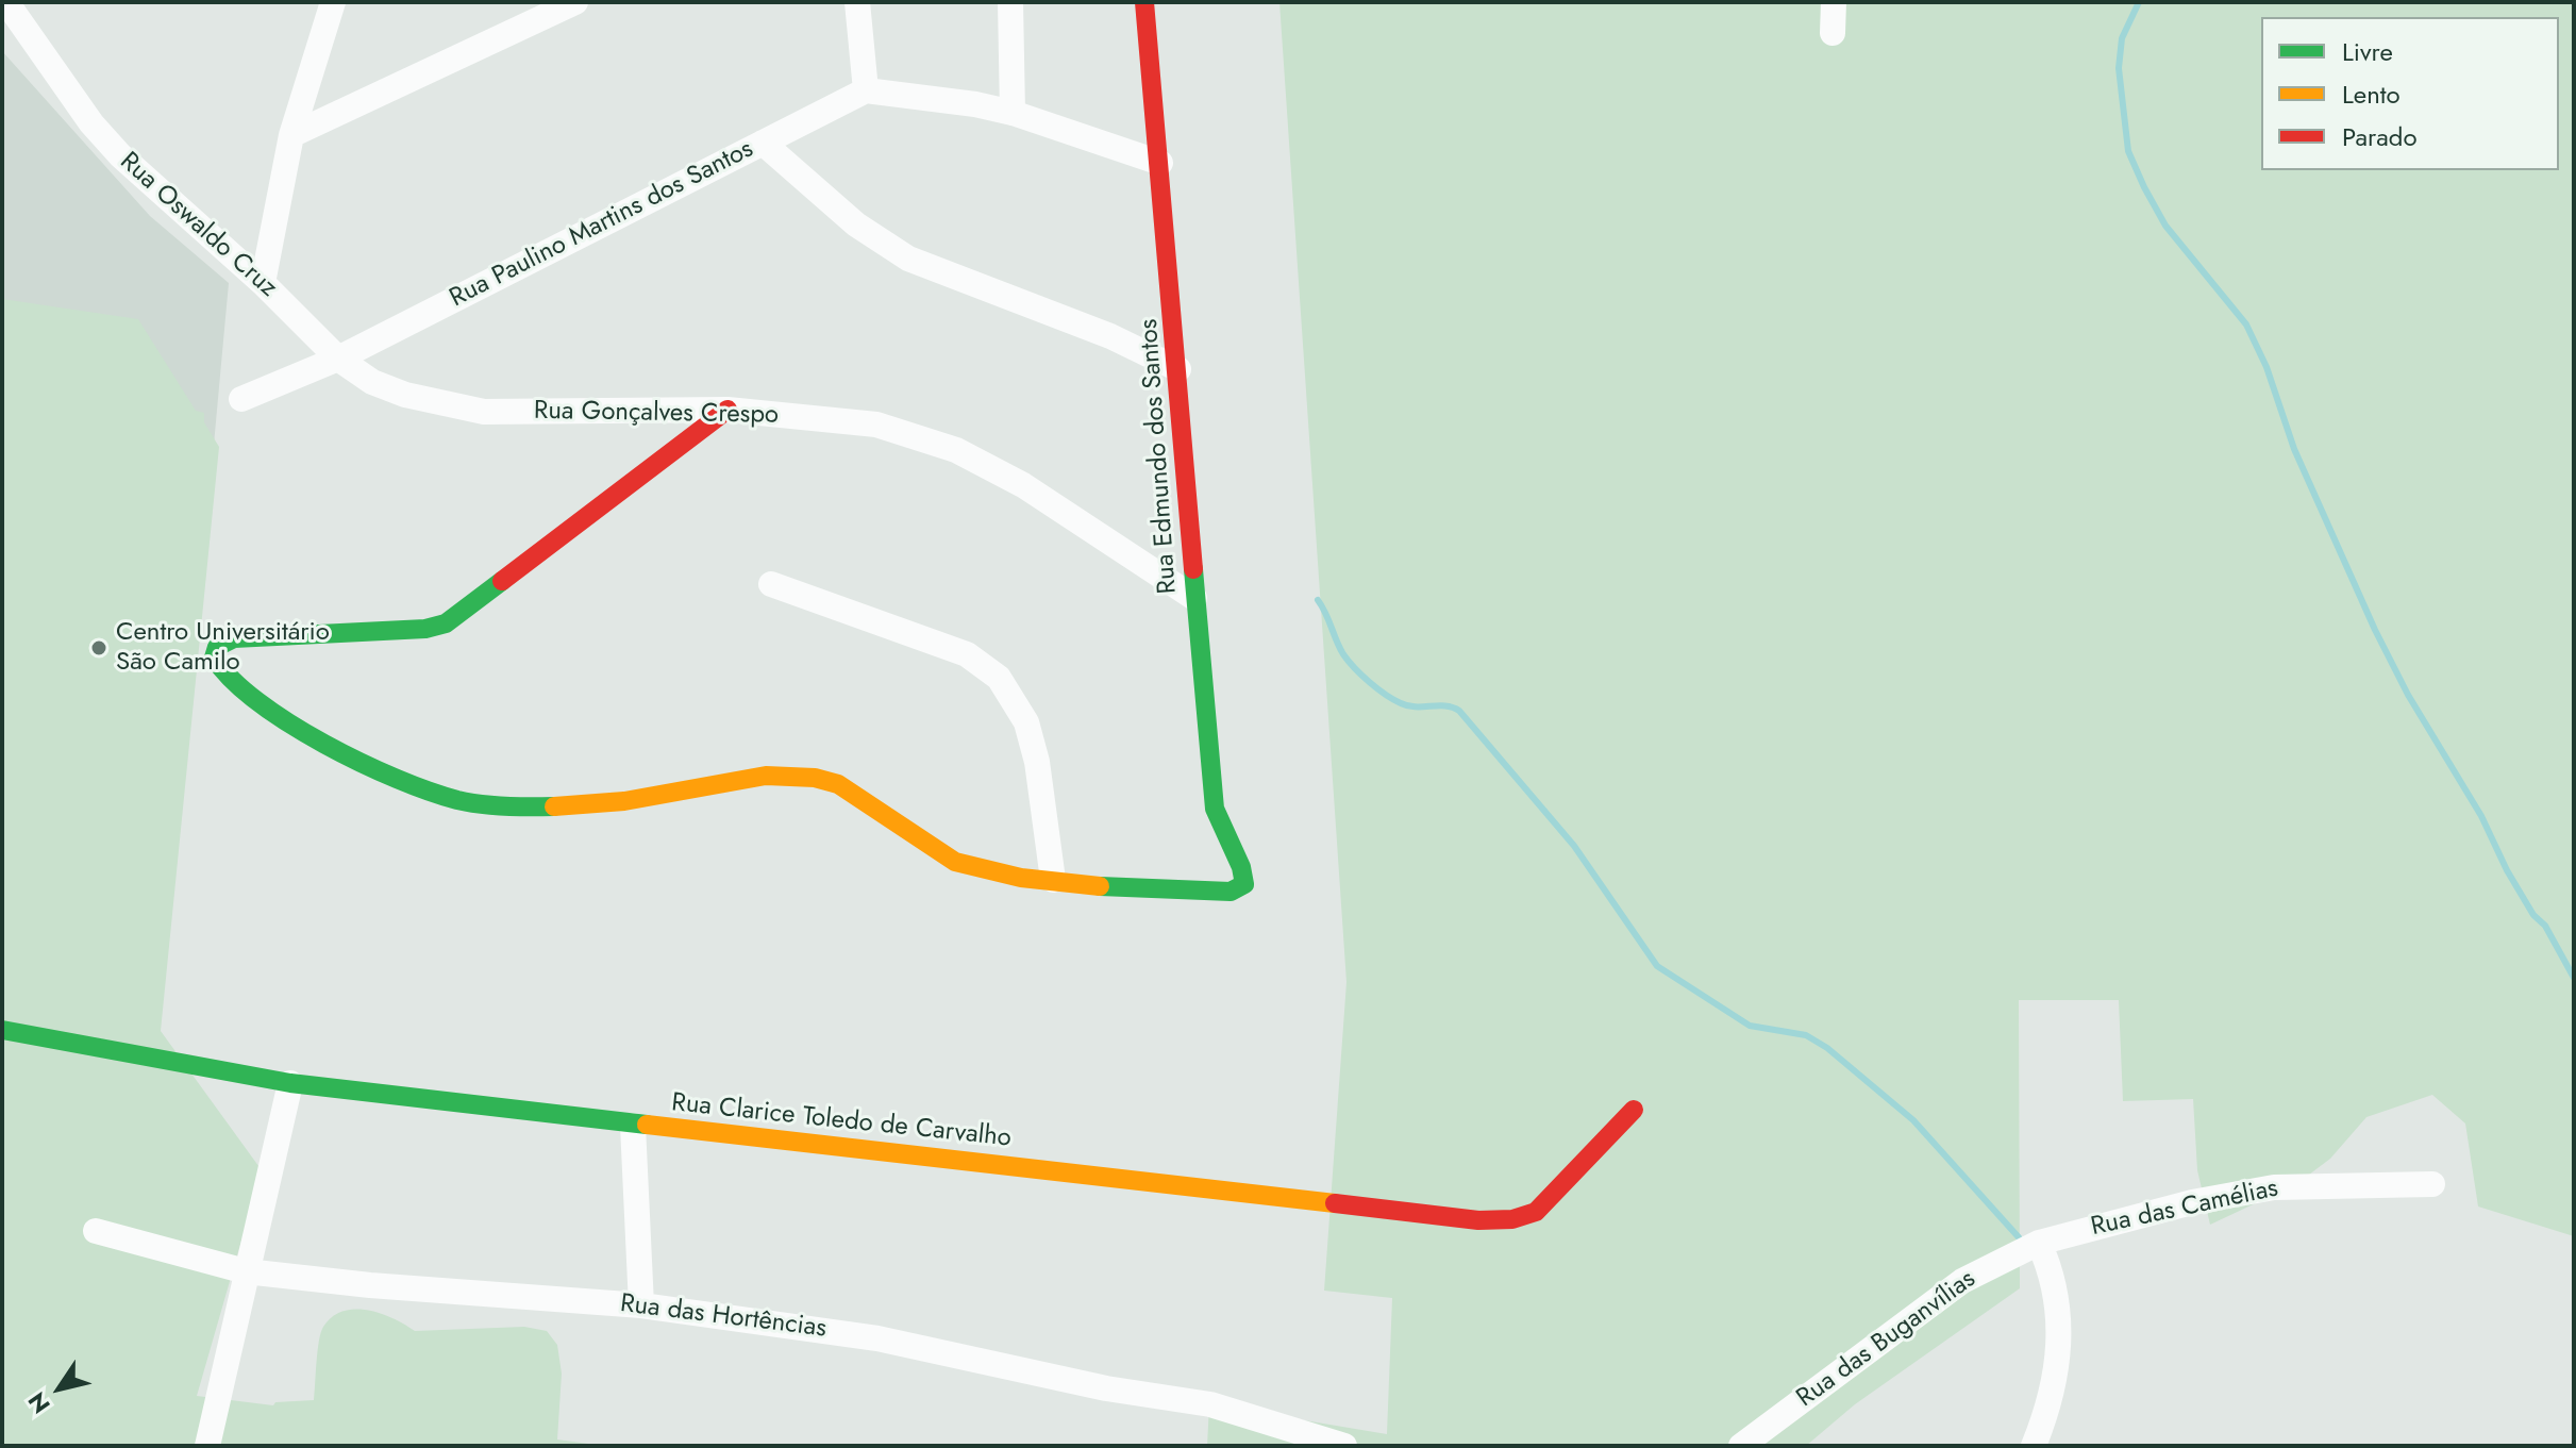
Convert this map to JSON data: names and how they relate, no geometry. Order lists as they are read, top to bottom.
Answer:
{
  "streets": {
    "street": [
      "Rua Paulino Martins dos Santos",
      "Rua Oswaldo Cruz",
      "Rua Gonçalves Crespo",
      "Rua Edmundo dos Santos",
      "Rua Clarice Toledo de Carvalho",
      "Rua das Camélias",
      "Rua das Hortências",
      "Rua das Buganvílias"
    ]
  },
  "crossings": [
    ["Rua Paulino Martins dos Santos", "Rua Oswaldo Cruz"],
    ["Rua Paulino Martins dos Santos", "Rua Gonçalves Crespo"],
    ["Rua Oswaldo Cruz", "Rua Gonçalves Crespo"],
    ["Rua Gonçalves Crespo", "Rua Edmundo dos Santos"],
    ["Rua das Camélias", "Rua das Buganvílias"]
  ],
  "places": ["Centro Universitário São Camilo"],
  "legend": ["Livre", "Lento", "Parado"],
  "north": "bottom left"
}
